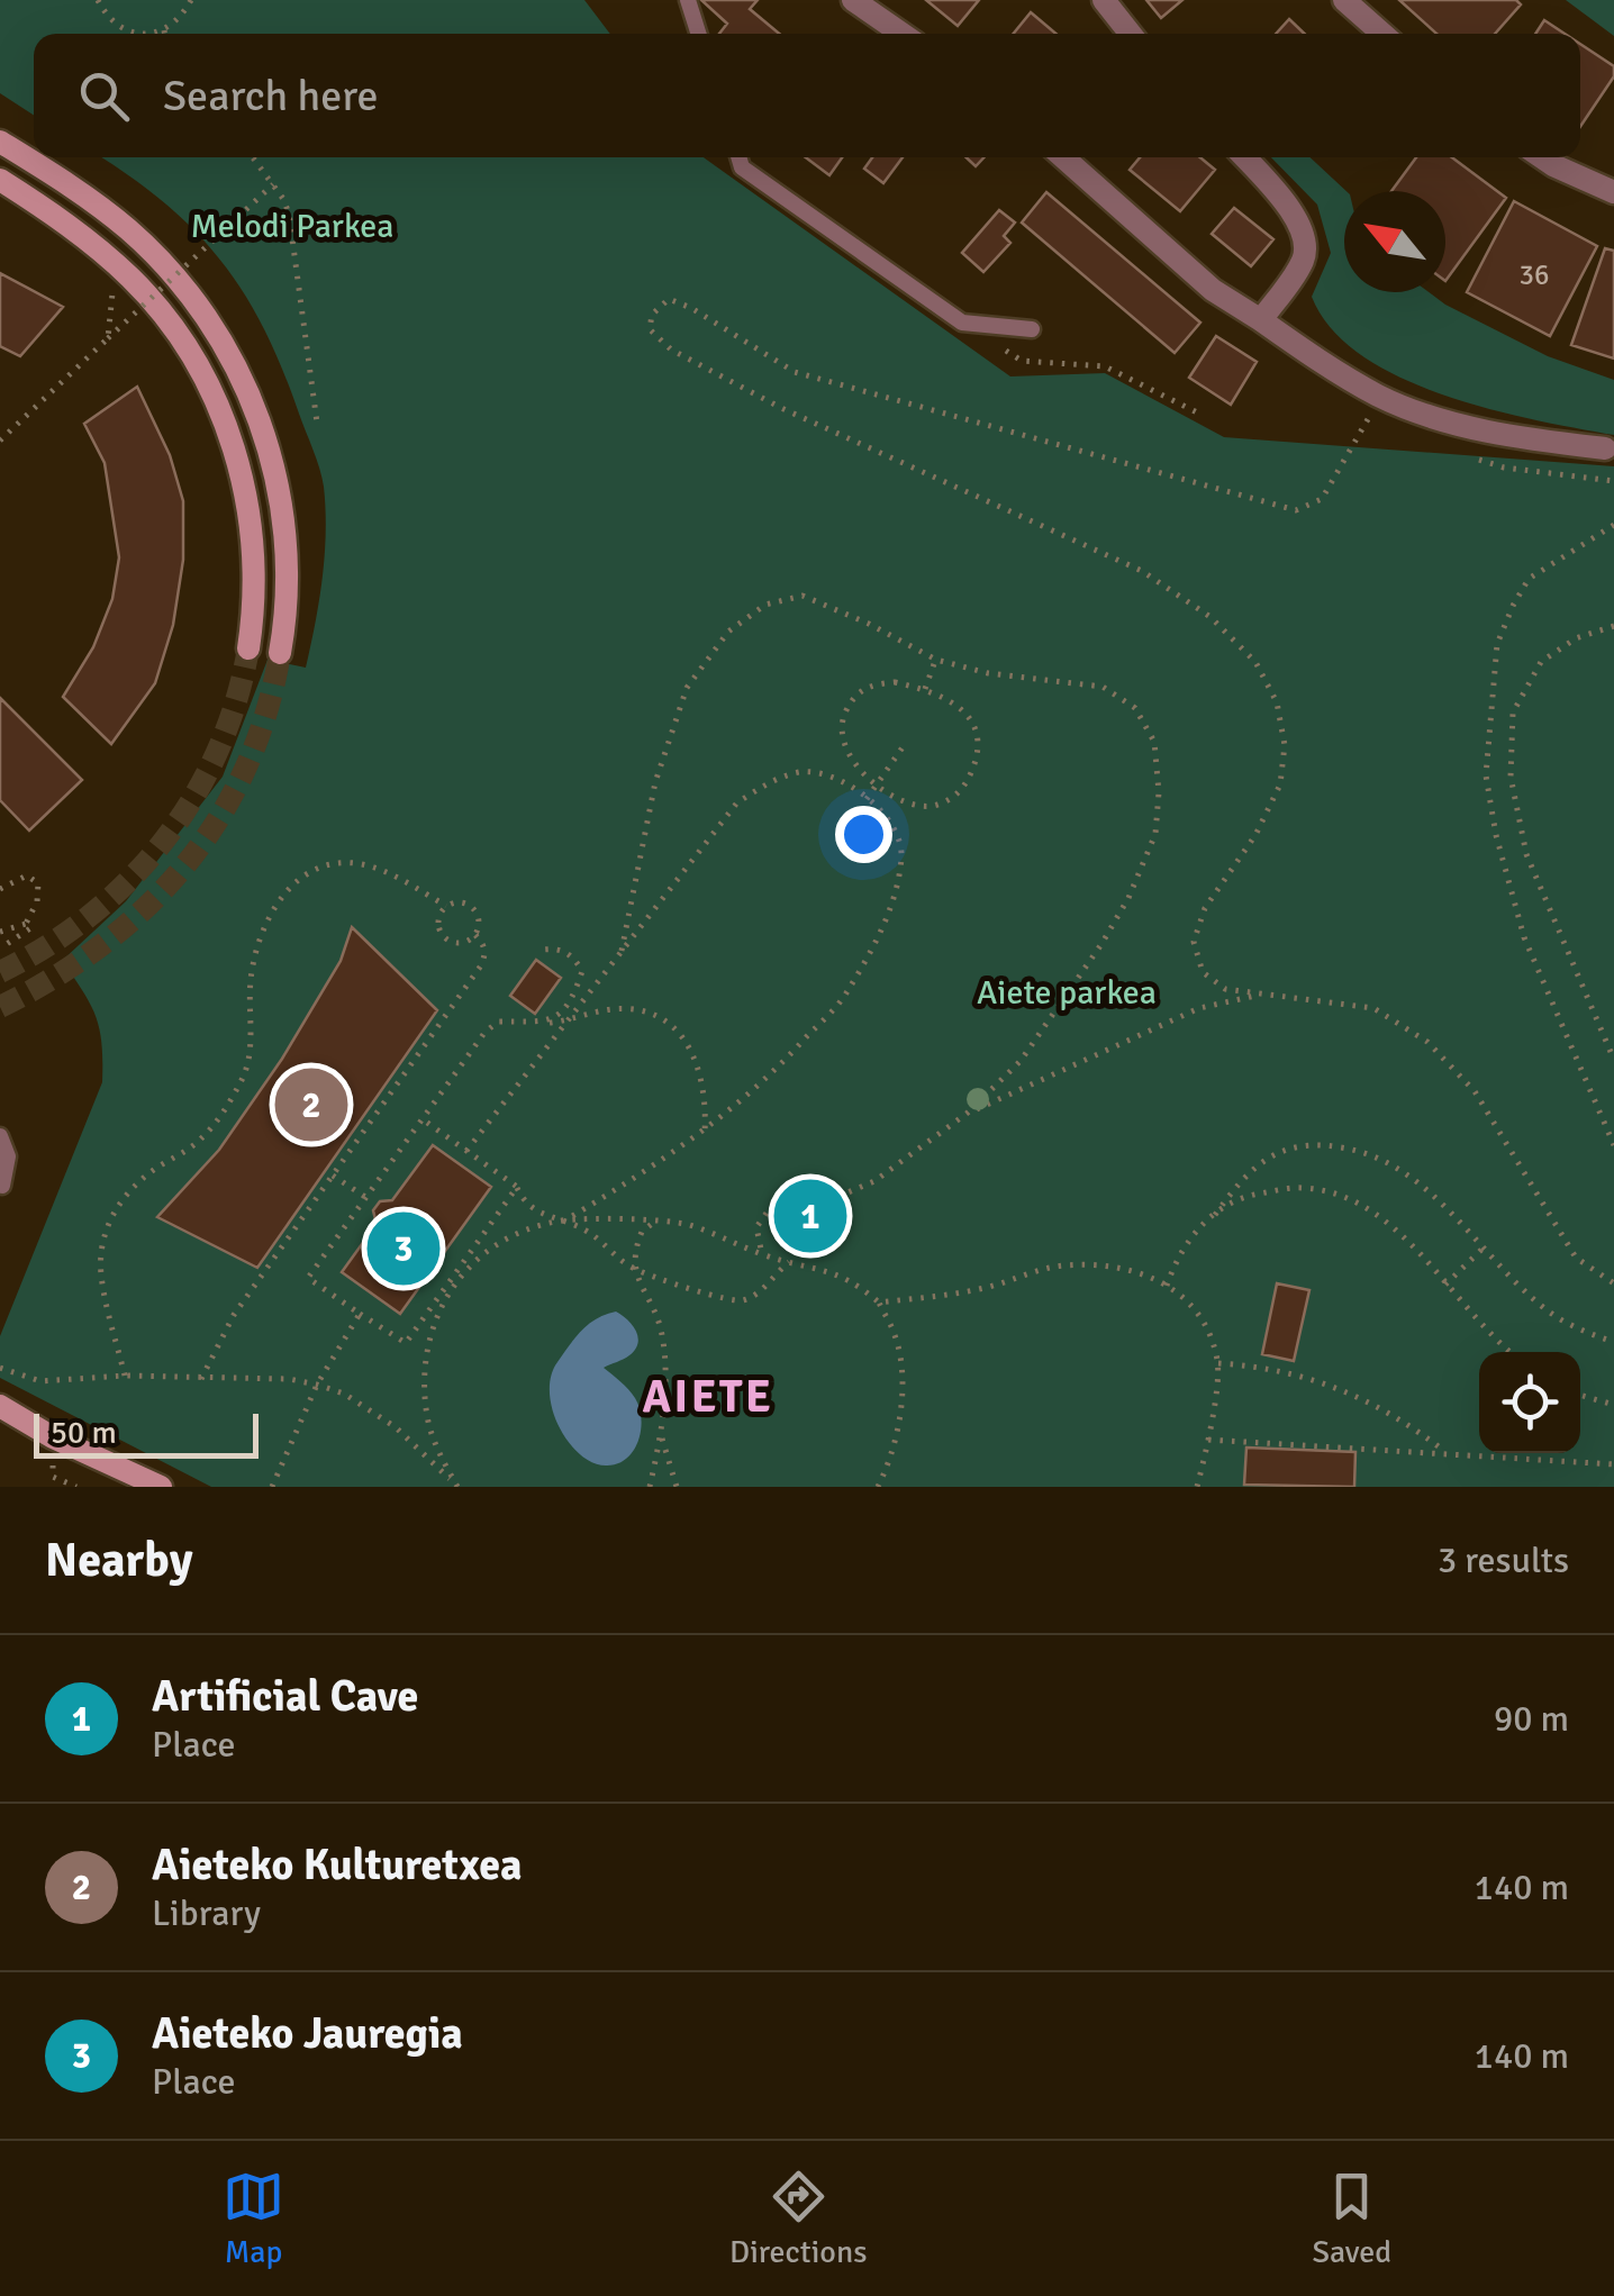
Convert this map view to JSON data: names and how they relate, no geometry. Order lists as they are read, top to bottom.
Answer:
{
  "districts": ["AIETE"],
  "parks": ["Melodi Parkea", "Aiete parkea"],
  "house_numbers": ["36"],
  "scale_bar": "50 m",
  "north": "top left",
  "page": {
    "search": "Search here",
    "pins": ["2", "1", "3"],
    "scale": "50 m",
    "heading": ["Nearby", "3 results"],
    "list": [
      {
        "mark": "1",
        "name": "Artificial Cave",
        "note": "Place",
        "value": "90 m"
      },
      {
        "mark": "2",
        "name": "Aieteko Kulturetxea",
        "note": "Library",
        "value": "140 m"
      },
      {
        "mark": "3",
        "name": "Aieteko Jauregia",
        "note": "Place",
        "value": "140 m"
      }
    ],
    "nav": ["Map", "Directions", "Saved"]
  }
}
